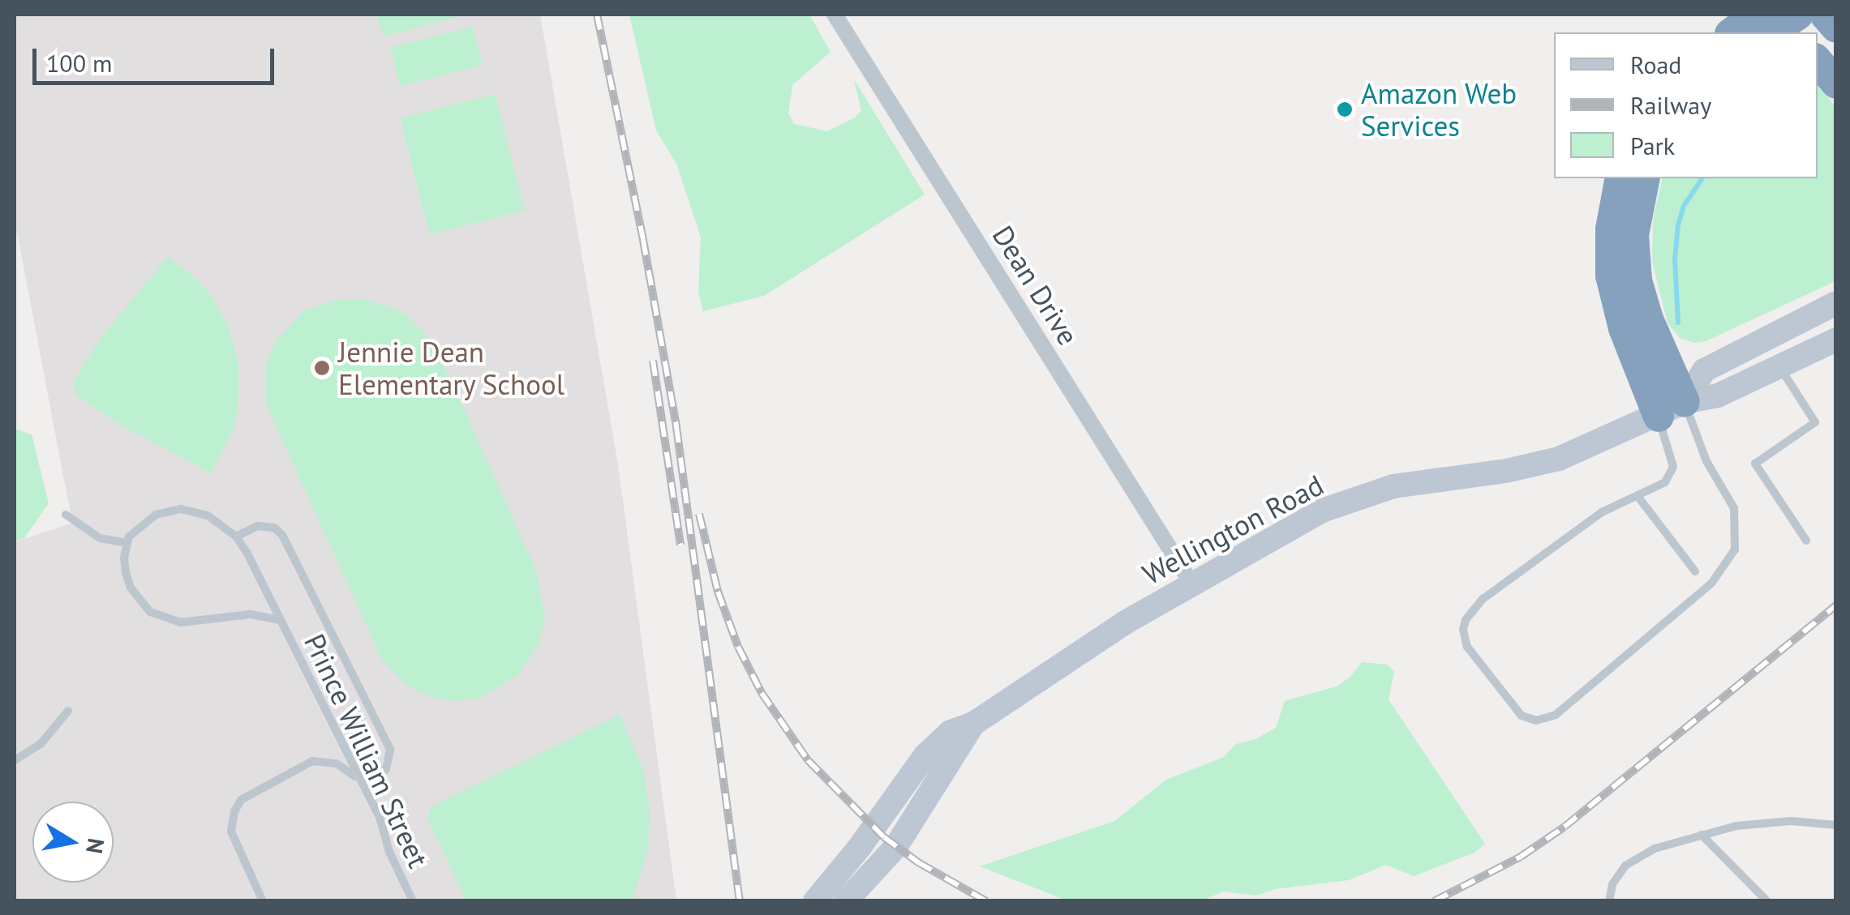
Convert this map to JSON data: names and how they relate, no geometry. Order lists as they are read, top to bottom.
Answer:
{
  "streets": {
    "main road": ["Wellington Road"],
    "street": ["Dean Drive"],
    "lane": ["Prince William Street"]
  },
  "crossings": [
    ["Dean Drive", "Wellington Road"]
  ],
  "places": ["Amazon Web Services", "Jennie Dean Elementary School"],
  "legend": ["Road", "Railway", "Park"],
  "scale_bar": "100 m",
  "north": "right"
}
